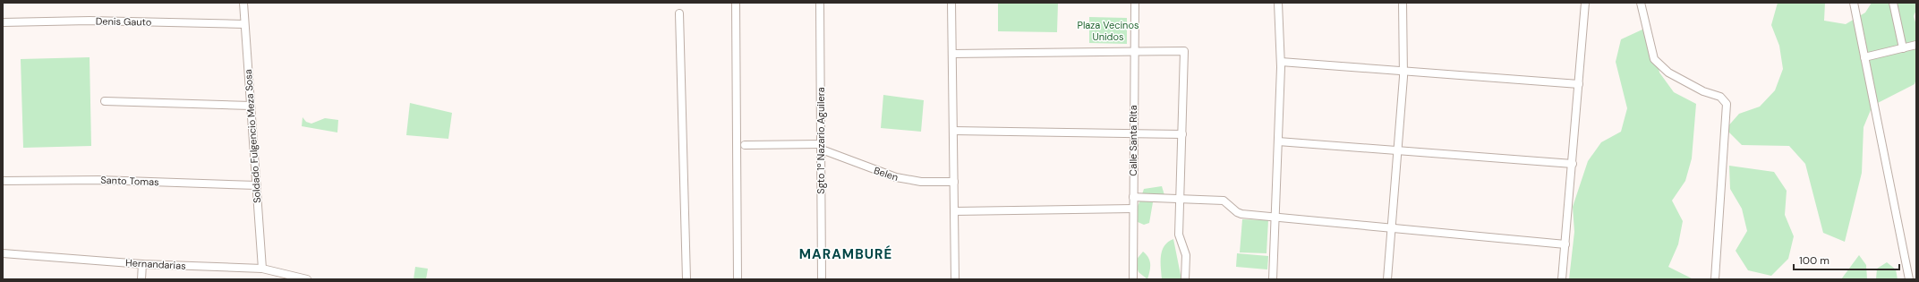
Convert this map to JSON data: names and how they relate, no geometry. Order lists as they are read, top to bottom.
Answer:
{
  "streets": {
    "street": [
      "Denis Gauto",
      "Soldado Fulgencio Meza Sosa",
      "Sgto 1º Nazario Aguilera",
      "Calle Santa Rita",
      "Belen",
      "Santo Tomas",
      "Hernandarias"
    ]
  },
  "crossings": [
    ["Denis Gauto", "Soldado Fulgencio Meza Sosa"],
    ["Soldado Fulgencio Meza Sosa", "Santo Tomas"],
    ["Soldado Fulgencio Meza Sosa", "Hernandarias"],
    ["Sgto 1º Nazario Aguilera", "Belen"]
  ],
  "districts": ["MARAMBURÉ"],
  "parks": ["Plaza Vecinos Unidos"],
  "scale_bar": "100 m"
}
